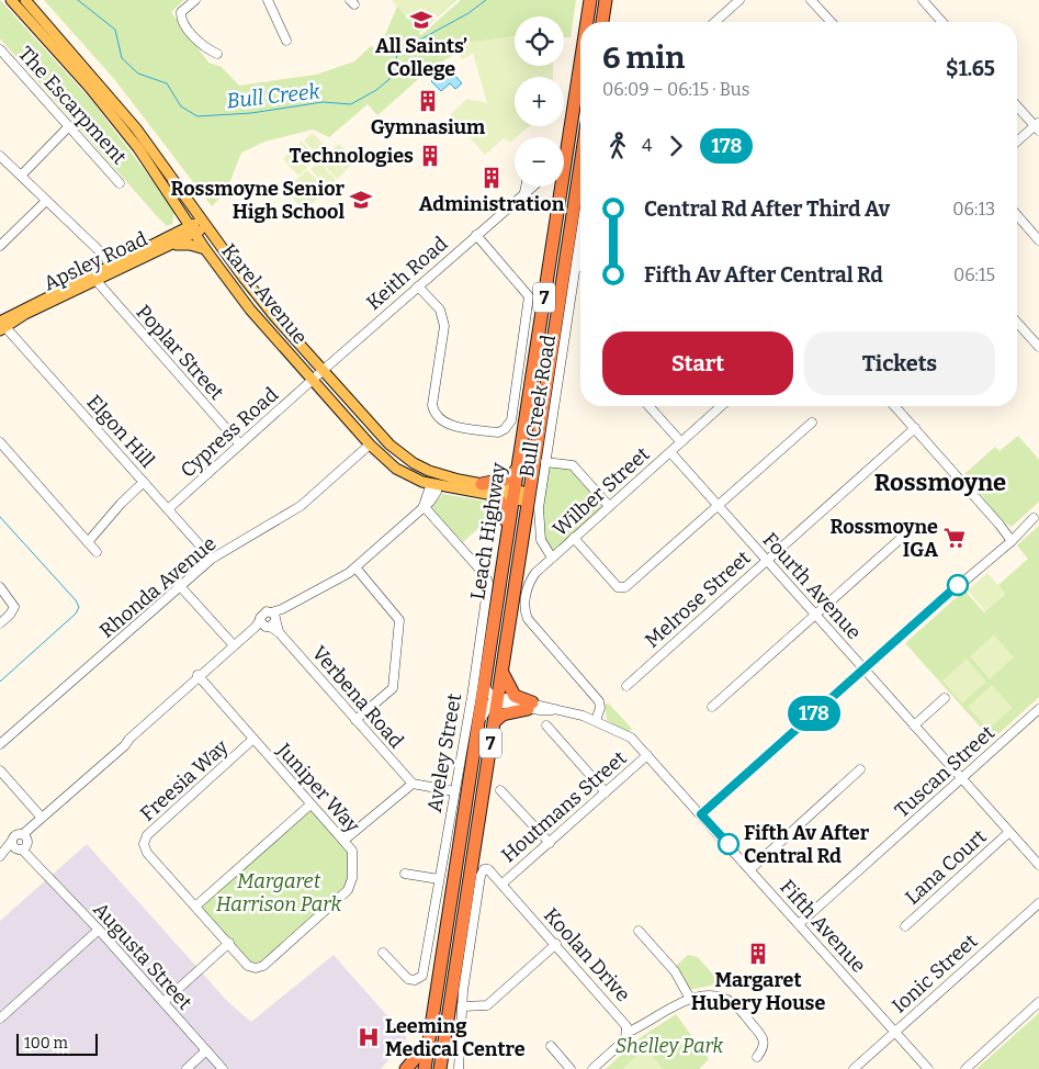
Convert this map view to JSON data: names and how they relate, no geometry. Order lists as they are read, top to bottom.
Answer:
{
  "streets": {
    "highway": ["7", "Leach Highway"],
    "main road": ["Apsley Road", "Karel Avenue"],
    "street": [
      "The Escarpment",
      "Keith Road",
      "Poplar Street",
      "Bull Creek Road",
      "Elgon Hill",
      "Cypress Road",
      "Wilber Street",
      "Fourth Avenue",
      "Rhonda Avenue",
      "Melrose Street",
      "Verbena Road",
      "Aveley Street",
      "Tuscan Street",
      "Freesia Way",
      "Juniper Way",
      "Houtmans Street",
      "Lana Court",
      "Fifth Avenue",
      "Koolan Drive",
      "Augusta Street",
      "Ionic Street"
    ]
  },
  "crossings": [
    ["Apsley Road", "Karel Avenue"],
    ["Apsley Road", "Poplar Street"],
    ["Apsley Road", "Elgon Hill"],
    ["Keith Road", "Karel Avenue"],
    ["Keith Road", "Cypress Road"],
    ["Karel Avenue", "Cypress Road"],
    ["Karel Avenue", "Leach Highway"],
    ["Karel Avenue", "Rhonda Avenue"],
    ["Poplar Street", "Cypress Road"],
    ["Bull Creek Road", "Wilber Street"],
    ["Elgon Hill", "Cypress Road"],
    ["Elgon Hill", "Rhonda Avenue"],
    ["Wilber Street", "Fourth Avenue"],
    ["Wilber Street", "Fifth Avenue"],
    ["Leach Highway", "Fifth Avenue"],
    ["Fourth Avenue", "Melrose Street"],
    ["Fourth Avenue", "Tuscan Street"],
    ["Fourth Avenue", "Lana Court"],
    ["Tuscan Street", "Fifth Avenue"],
    ["Freesia Way", "Juniper Way"],
    ["Houtmans Street", "Fifth Avenue"],
    ["Houtmans Street", "Koolan Drive"],
    ["Fifth Avenue", "Ionic Street"]
  ],
  "districts": ["Rossmoyne"],
  "water": ["Bull Creek"],
  "parks": ["Margaret Harrison Park", "Shelley Park"],
  "places": {
    "school or university": ["All Saints’ College", "Rossmoyne Senior High School"],
    "building": [
      "Gymnasium",
      "Technologies",
      "Administration",
      "Margaret Hubery House"
    ],
    "supermarket": ["Rossmoyne IGA"],
    "other": ["Fifth Av After Central Rd"],
    "hospital": ["Leeming Medical Centre"]
  },
  "lines": ["bus line 178"],
  "scale_bar": "100 m",
  "page": {
    "on_map": "178",
    "map_buttons": ["+", "−"],
    "heading": ["6 min", "06:09 – 06:15 · Bus", "$1.65"],
    "legs": ["4", "178"],
    "list": [
      {
        "name": "Central Rd After Third Av",
        "value": "06:13"
      },
      {
        "name": "Fifth Av After Central Rd",
        "value": "06:15"
      }
    ],
    "buttons": ["Start", "Tickets"],
    "scale": "100 m"
  }
}
